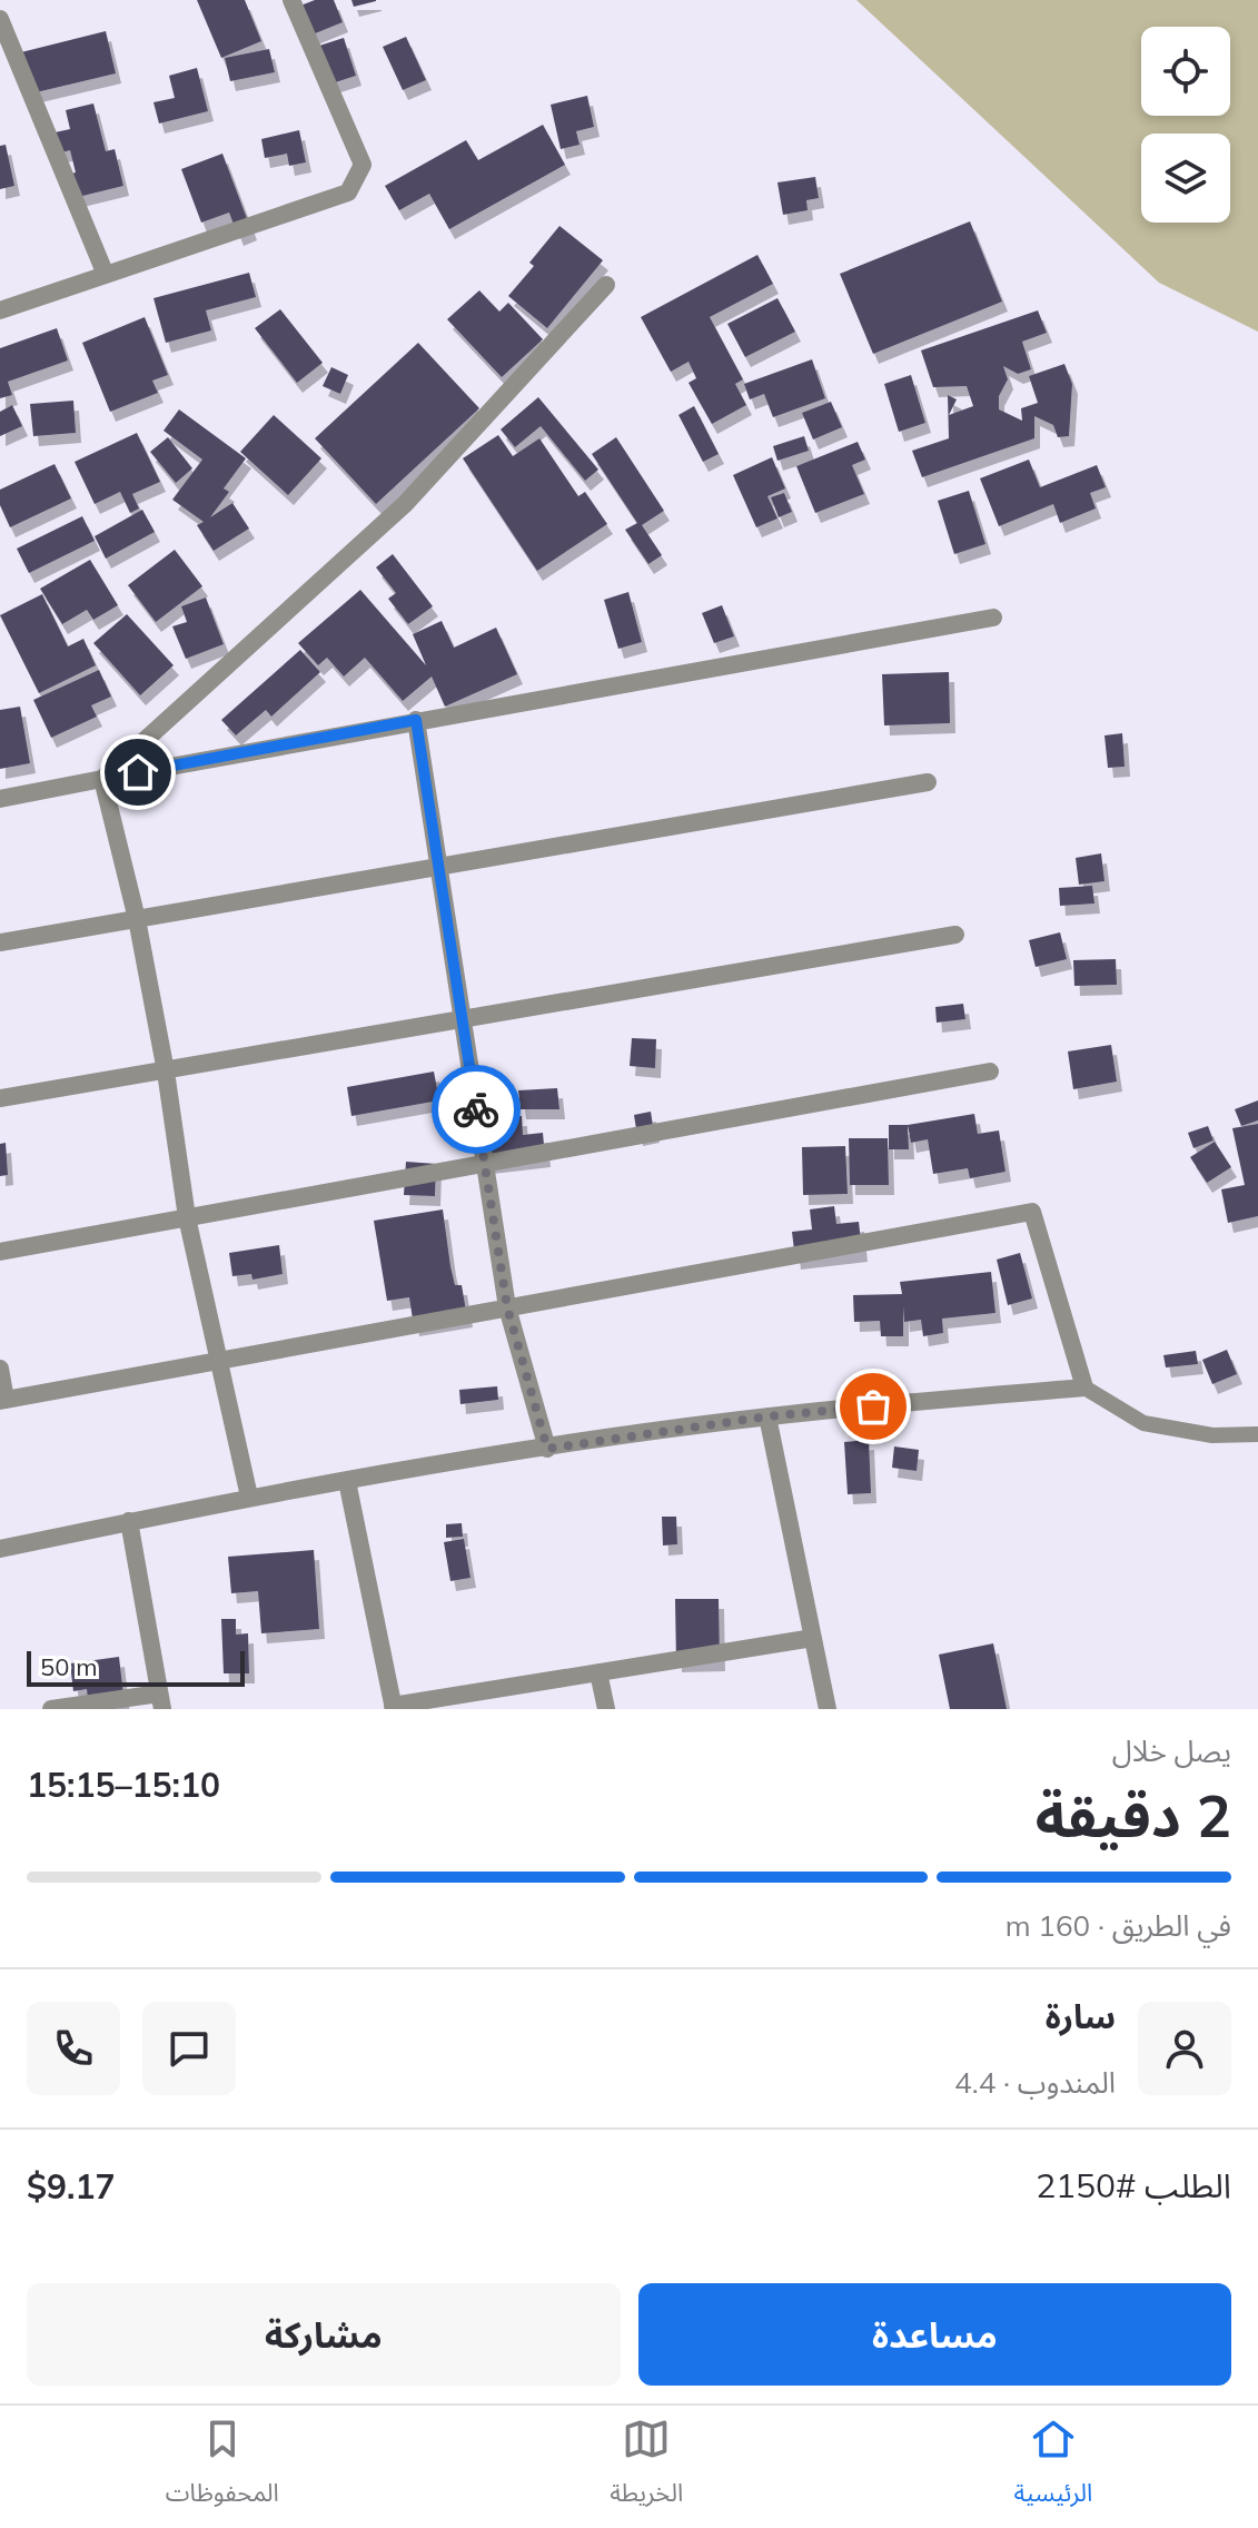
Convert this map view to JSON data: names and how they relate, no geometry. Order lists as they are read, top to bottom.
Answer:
{
  "scale_bar": "50 m",
  "page": {
    "scale": "50 m",
    "heading": ["2 دقيقة", "يصل خلال", "15:10–15:15"],
    "panel": [
      "سارة",
      "المندوب · 4.4",
      "الطلب #2150",
      "$9.17"
    ],
    "bar": "في الطريق · 160 m",
    "buttons": ["مساعدة", "مشاركة"],
    "tabs": ["الرئيسية", "الخريطة", "المحفوظات"]
  }
}
